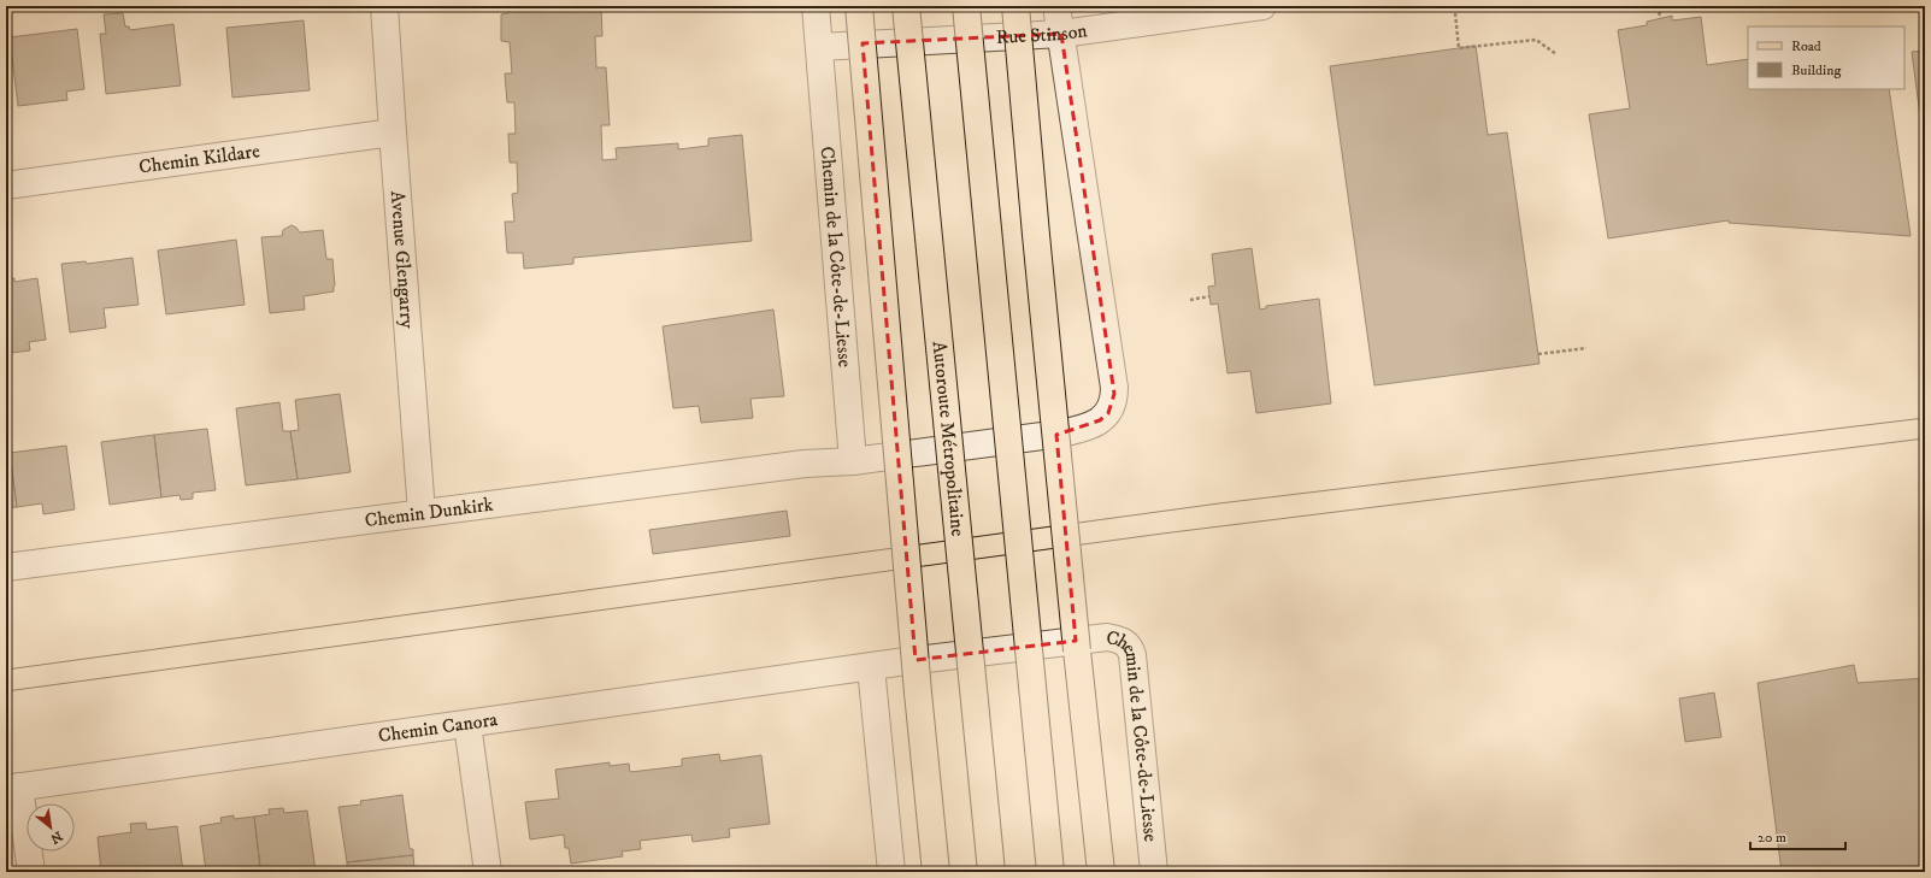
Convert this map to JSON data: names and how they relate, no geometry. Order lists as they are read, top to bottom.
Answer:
{
  "streets": {
    "main road": ["Chemin de la Côte-de-Liesse", "Autoroute Métropolitaine"],
    "street": [
      "Rue Stinson",
      "Chemin Kildare",
      "Avenue Glengarry",
      "Chemin Dunkirk",
      "Chemin Canora"
    ]
  },
  "crossings": [
    ["Rue Stinson", "Chemin de la Côte-de-Liesse"],
    ["Chemin Kildare", "Avenue Glengarry"],
    ["Chemin de la Côte-de-Liesse", "Chemin Dunkirk"],
    ["Chemin de la Côte-de-Liesse", "Chemin Canora"],
    ["Avenue Glengarry", "Chemin Dunkirk"]
  ],
  "legend": ["Road", "Building"],
  "scale_bar": "20 m",
  "north": "bottom right"
}
